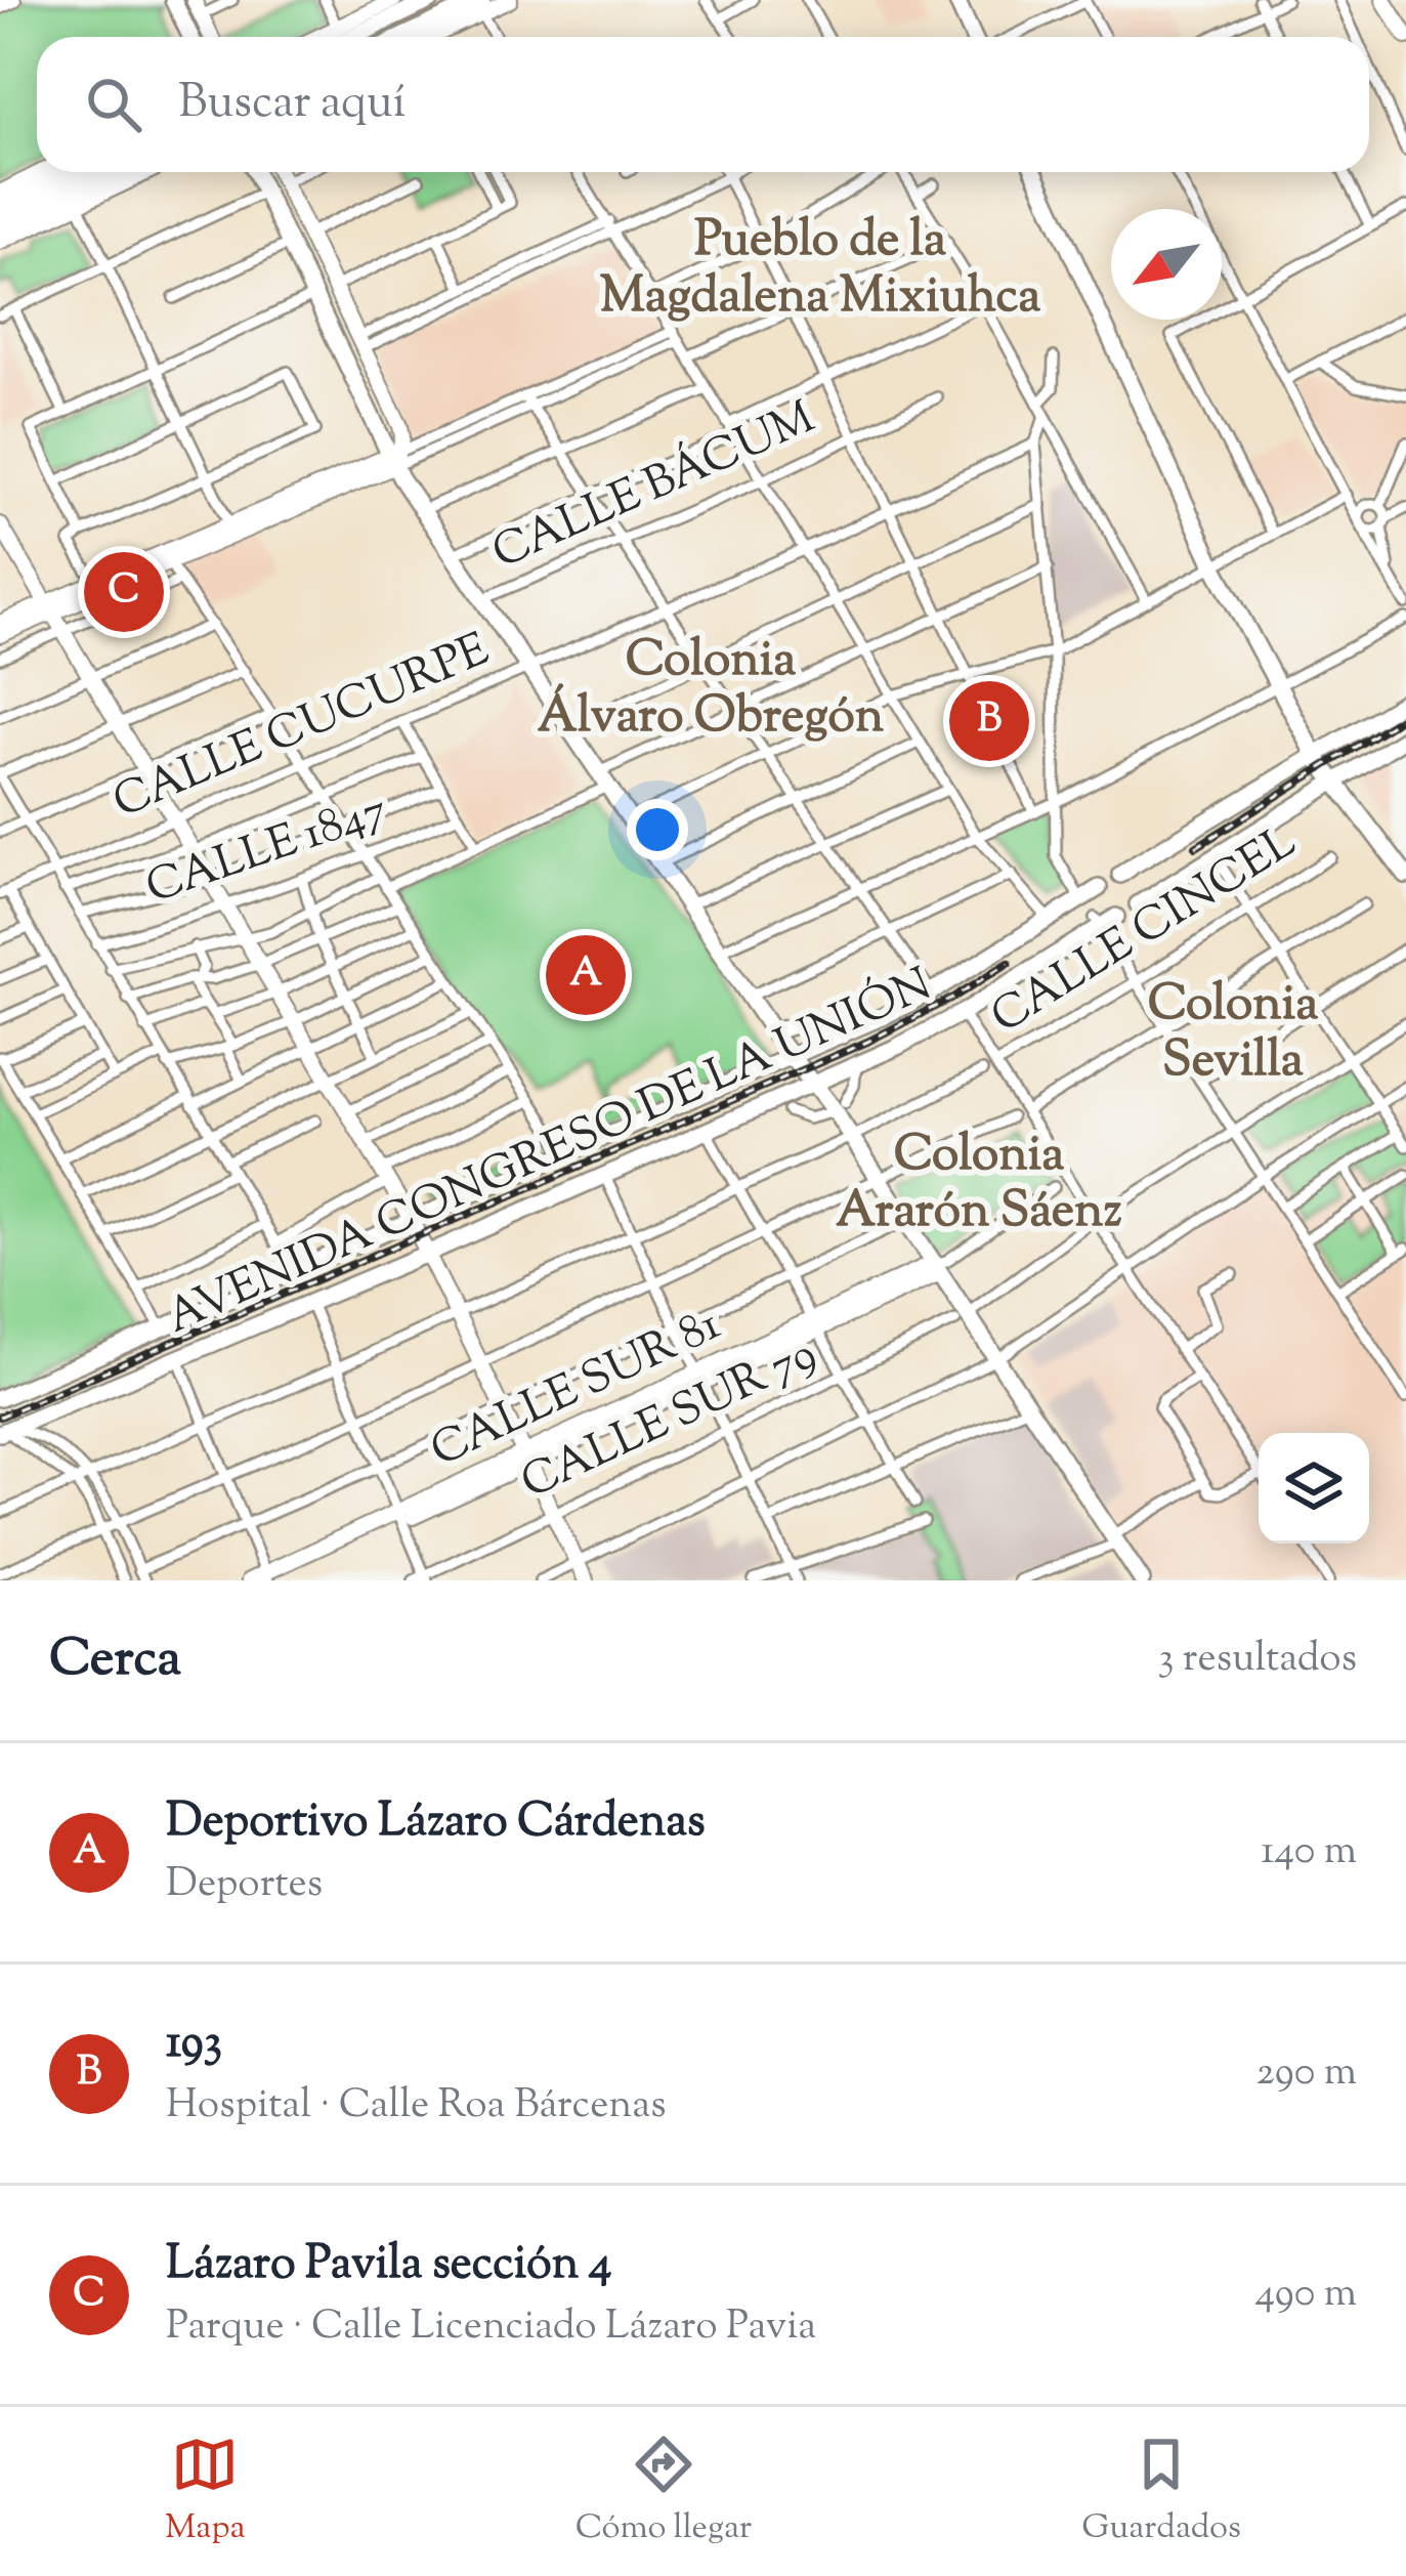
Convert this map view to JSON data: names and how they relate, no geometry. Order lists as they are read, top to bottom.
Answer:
{
  "streets": {
    "main road": ["AVENIDA CONGRESO DE LA UNIÓN"],
    "street": [
      "CALLE BÁCUM",
      "CALLE CUCURPE",
      "CALLE 1847",
      "CALLE CINCEL",
      "CALLE SUR 81",
      "CALLE SUR 79"
    ]
  },
  "districts": [
    "Pueblo de la Magdalena Mixiuhca",
    "Colonia Álvaro Obregón",
    "Colonia Sevilla",
    "Colonia Ararón Sáenz"
  ],
  "north": "bottom left",
  "page": {
    "search": "Buscar aquí",
    "pins": ["C", "B", "A"],
    "heading": ["Cerca", "3 resultados"],
    "list": [
      {
        "mark": "A",
        "name": "Deportivo Lázaro Cárdenas",
        "note": "Deportes",
        "value": "140 m"
      },
      {
        "mark": "B",
        "name": "193",
        "note": "Hospital · Calle Roa Bárcenas",
        "value": "290 m"
      },
      {
        "mark": "C",
        "name": "Lázaro Pavila sección 4",
        "note": "Parque · Calle Licenciado Lázaro Pavia",
        "value": "490 m"
      }
    ],
    "nav": ["Mapa", "Cómo llegar", "Guardados"]
  }
}
